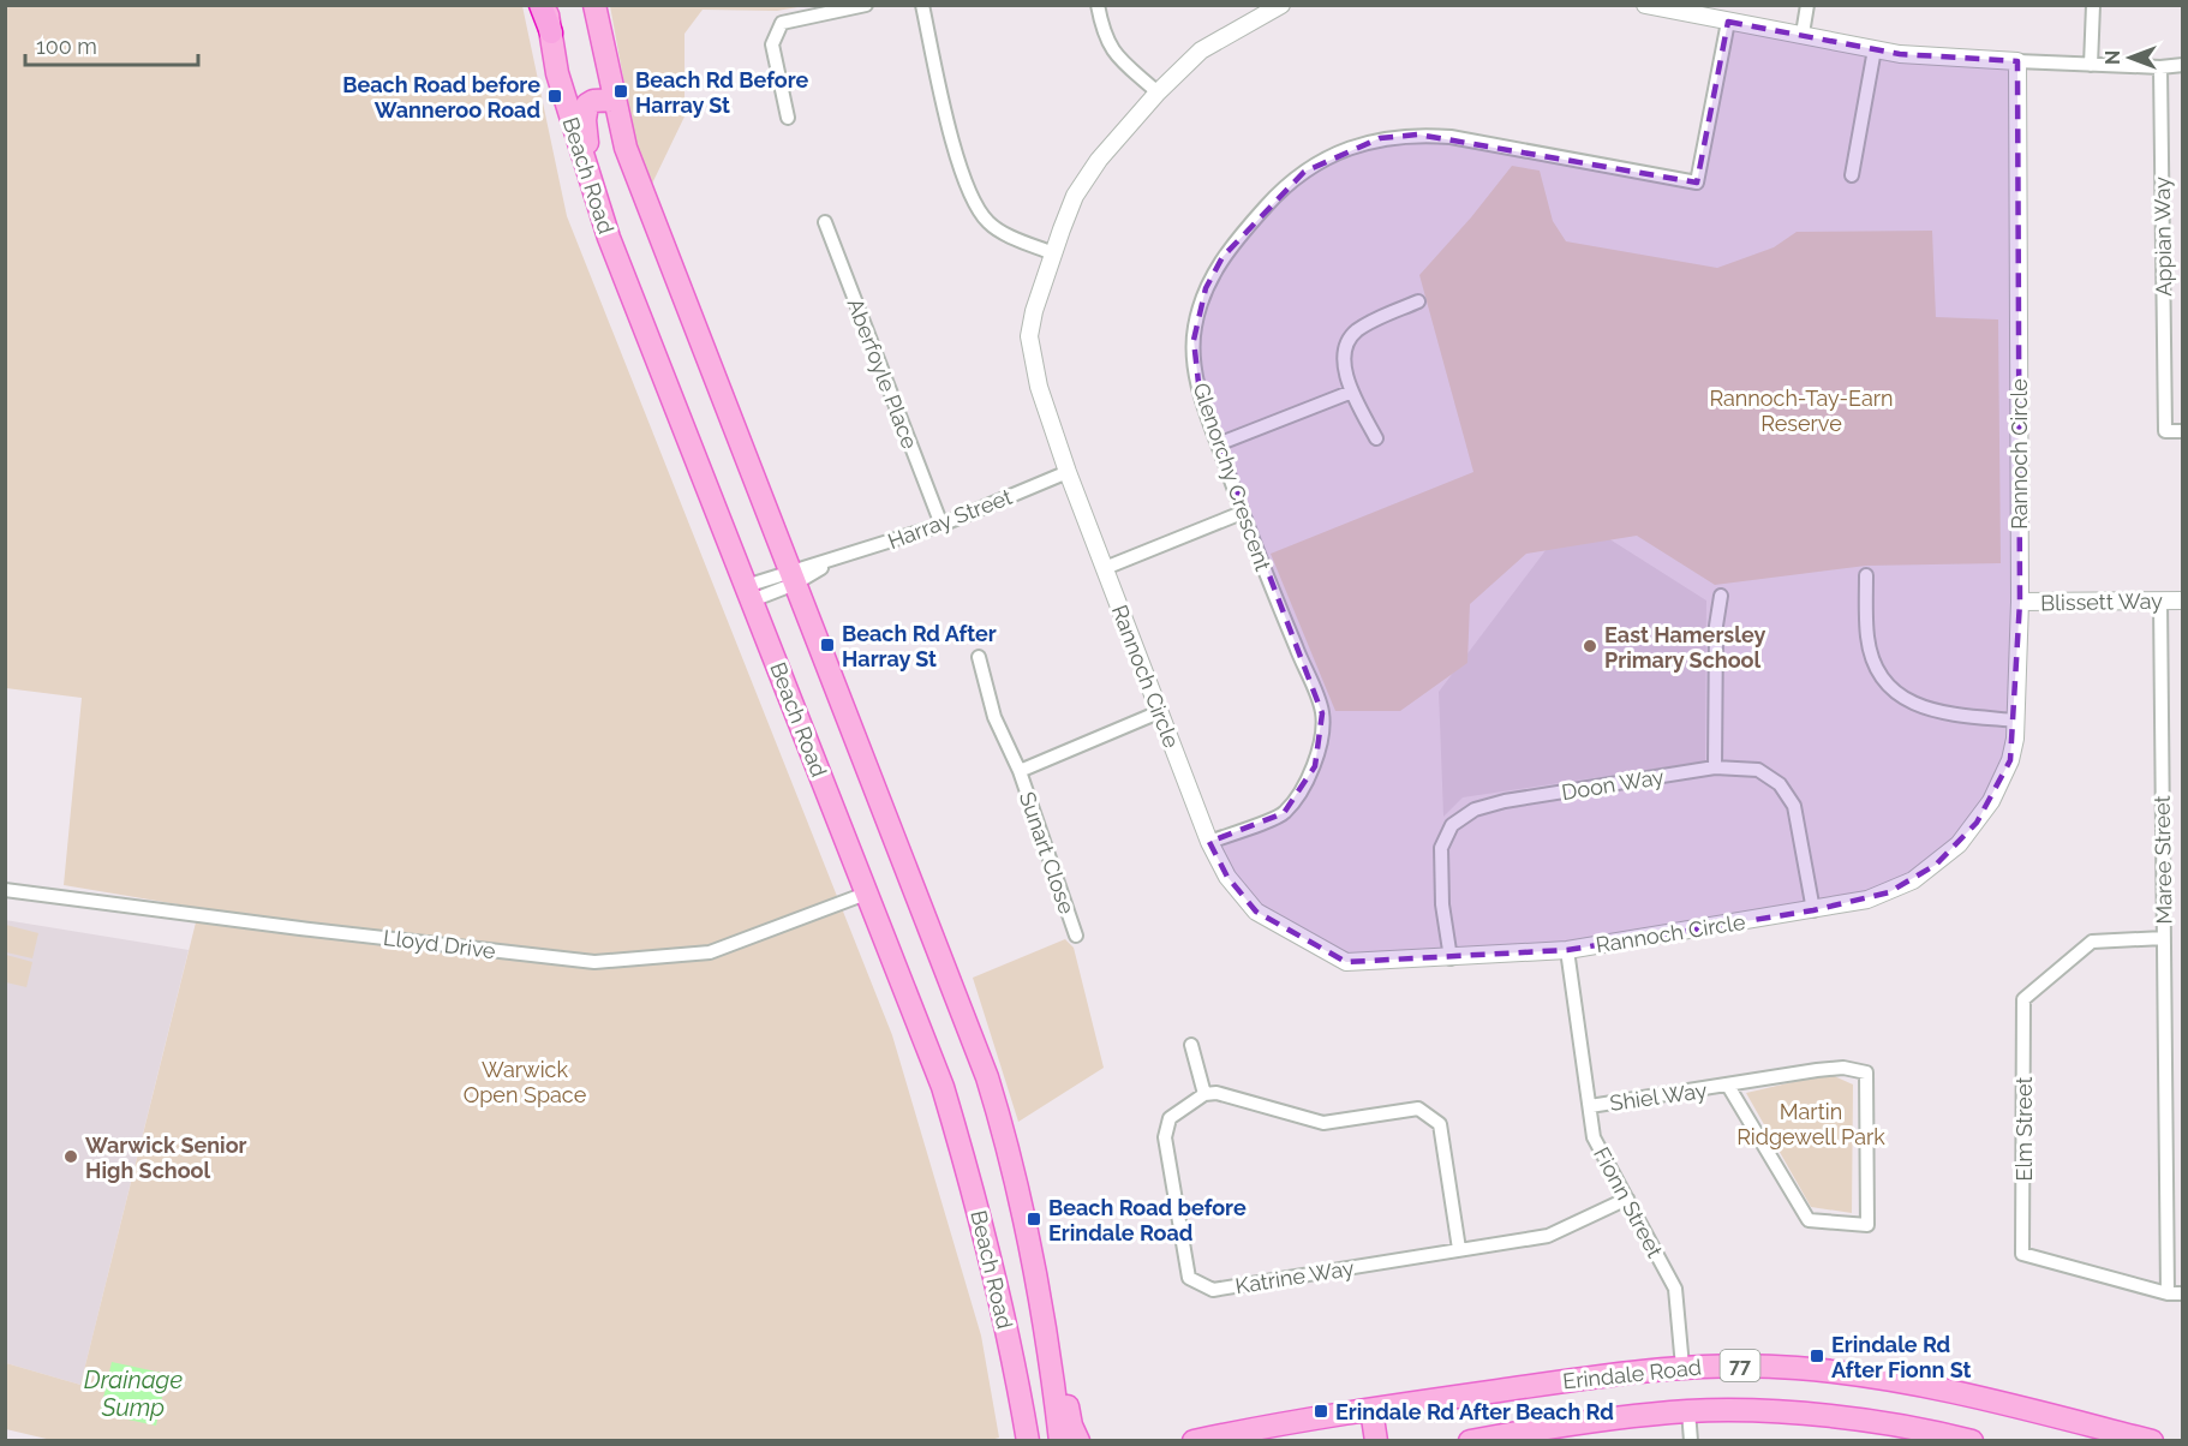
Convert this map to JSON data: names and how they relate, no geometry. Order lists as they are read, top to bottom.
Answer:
{
  "streets": {
    "main road": ["Beach Road", "77", "Erindale Road"],
    "street": [
      "Appian Way",
      "Aberfoyle Place",
      "Rannoch Circle",
      "Glenorchy Crescent",
      "Harray Street",
      "Blissett Way",
      "Doon Way",
      "Sunart Close",
      "Maree Street",
      "Lloyd Drive",
      "Shiel Way",
      "Elm Street",
      "Fionn Street",
      "Katrine Way"
    ]
  },
  "crossings": [
    ["Beach Road", "Harray Street"],
    ["Beach Road", "Lloyd Drive"],
    ["Aberfoyle Place", "Harray Street"],
    ["Rannoch Circle", "Glenorchy Crescent"],
    ["Rannoch Circle", "Harray Street"],
    ["Rannoch Circle", "Blissett Way"],
    ["Rannoch Circle", "Doon Way"],
    ["Rannoch Circle", "Sunart Close"],
    ["Rannoch Circle", "Fionn Street"],
    ["Blissett Way", "Maree Street"],
    ["Maree Street", "Elm Street"],
    ["Shiel Way", "Fionn Street"],
    ["Fionn Street", "Katrine Way"],
    ["Fionn Street", "Erindale Road"]
  ],
  "water": ["Drainage Sump"],
  "parks": ["Rannoch-Tay-Earn Reserve", "Warwick Open Space", "Martin Ridgewell Park"],
  "places": {
    "transit": [
      "Beach Rd Before Harray St",
      "Beach Road before Wanneroo Road",
      "Beach Rd After Harray St",
      "Beach Road before Erindale Road",
      "Erindale Rd After Fionn St",
      "Erindale Rd After Beach Rd"
    ],
    "other": ["East Hamersley Primary School", "Warwick Senior High School"]
  },
  "scale_bar": "100 m",
  "north": "left"
}
